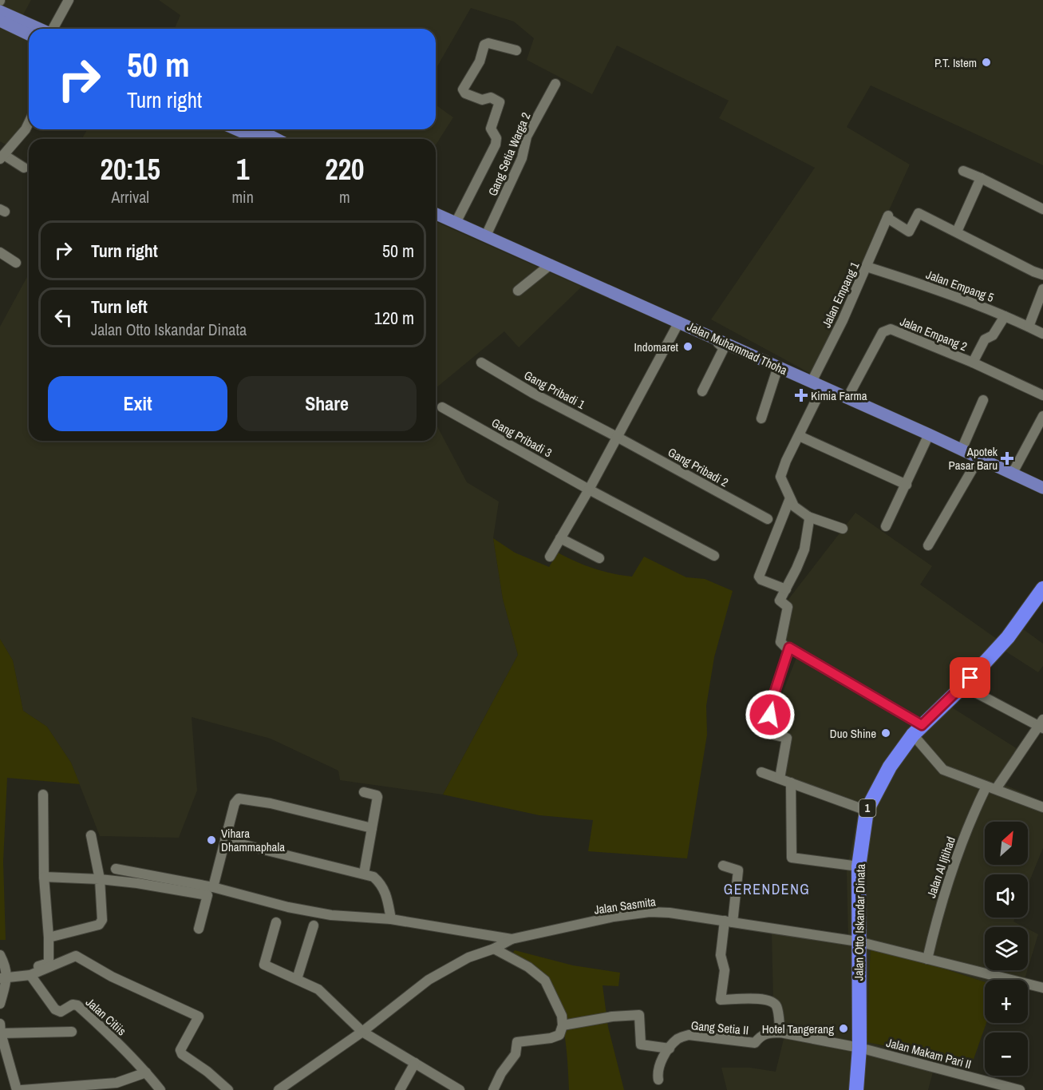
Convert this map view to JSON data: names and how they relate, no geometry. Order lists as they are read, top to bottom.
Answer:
{
  "streets": {
    "highway": ["1", "Jalan Otto Iskandar Dinata"],
    "main road": ["Jalan Muhammad Thoha"],
    "street": [
      "Gang Setia Warga 2",
      "Jalan Empang 5",
      "Jalan Empang 1",
      "Jalan Empang 2",
      "Gang Pribadi 1",
      "Gang Pribadi 3",
      "Gang Pribadi 2",
      "Jalan Al Ijtihad",
      "Jalan Sasmita",
      "Jalan Citiis",
      "Gang Setia II",
      "Jalan Makam Pari II"
    ]
  },
  "crossings": [
    ["Gang Setia Warga 2", "Jalan Muhammad Thoha"],
    ["Jalan Empang 5", "Jalan Empang 1"],
    ["Jalan Empang 1", "Jalan Muhammad Thoha"],
    ["Jalan Empang 2", "Jalan Muhammad Thoha"],
    ["Gang Pribadi 1", "Gang Pribadi 2"],
    ["Jalan Al Ijtihad", "Jalan Sasmita"],
    ["Jalan Sasmita", "Jalan Otto Iskandar Dinata"],
    ["Jalan Otto Iskandar Dinata", "Gang Setia II"],
    ["Jalan Otto Iskandar Dinata", "Jalan Makam Pari II"],
    ["Gang Setia II", "Jalan Makam Pari II"]
  ],
  "districts": ["GERENDENG"],
  "places": {
    "other": [
      "P.T. Istem",
      "Indomaret",
      "Duo Shine",
      "Vihara Dhammaphala",
      "Hotel Tangerang"
    ],
    "health": ["Kimia Farma", "Apotek Pasar Baru"]
  },
  "north": "top right",
  "page": {
    "turn": ["50 m", "Turn right"],
    "eta": [
      "20:15",
      "Arrival",
      "1",
      "min",
      "220",
      "m"
    ],
    "list": [
      {
        "name": "Turn right",
        "value": "50 m"
      },
      {
        "name": "Turn left",
        "note": "Jalan Otto Iskandar Dinata",
        "value": "120 m"
      }
    ],
    "buttons": ["Exit", "Share"],
    "map_buttons": ["+", "−"]
  }
}
